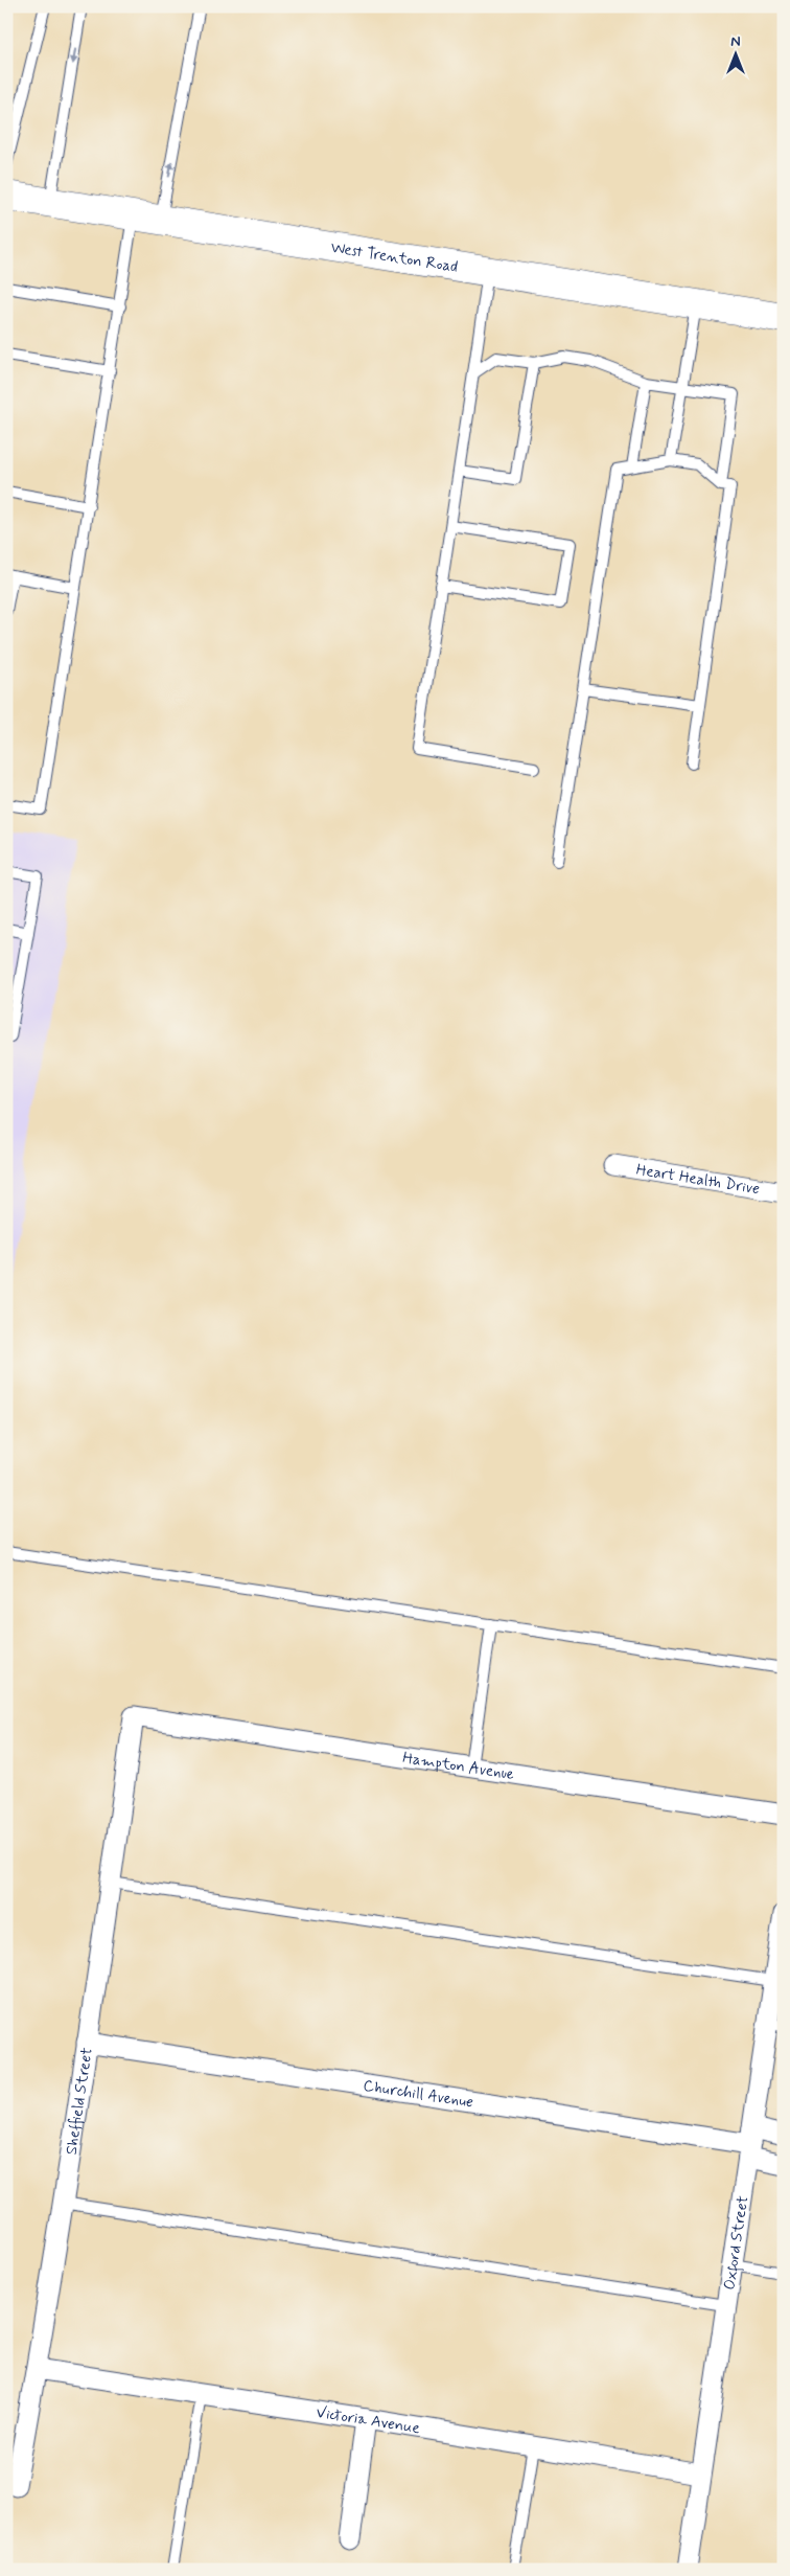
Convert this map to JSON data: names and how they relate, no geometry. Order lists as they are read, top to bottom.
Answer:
{
  "streets": {
    "main road": ["West Trenton Road"],
    "street": [
      "Heart Health Drive",
      "Hampton Avenue",
      "Churchill Avenue",
      "Sheffield Street",
      "Oxford Street",
      "Victoria Avenue"
    ]
  },
  "crossings": [
    ["Hampton Avenue", "Sheffield Street"],
    ["Churchill Avenue", "Sheffield Street"],
    ["Churchill Avenue", "Oxford Street"],
    ["Sheffield Street", "Victoria Avenue"],
    ["Oxford Street", "Victoria Avenue"]
  ],
  "north": "top"
}
